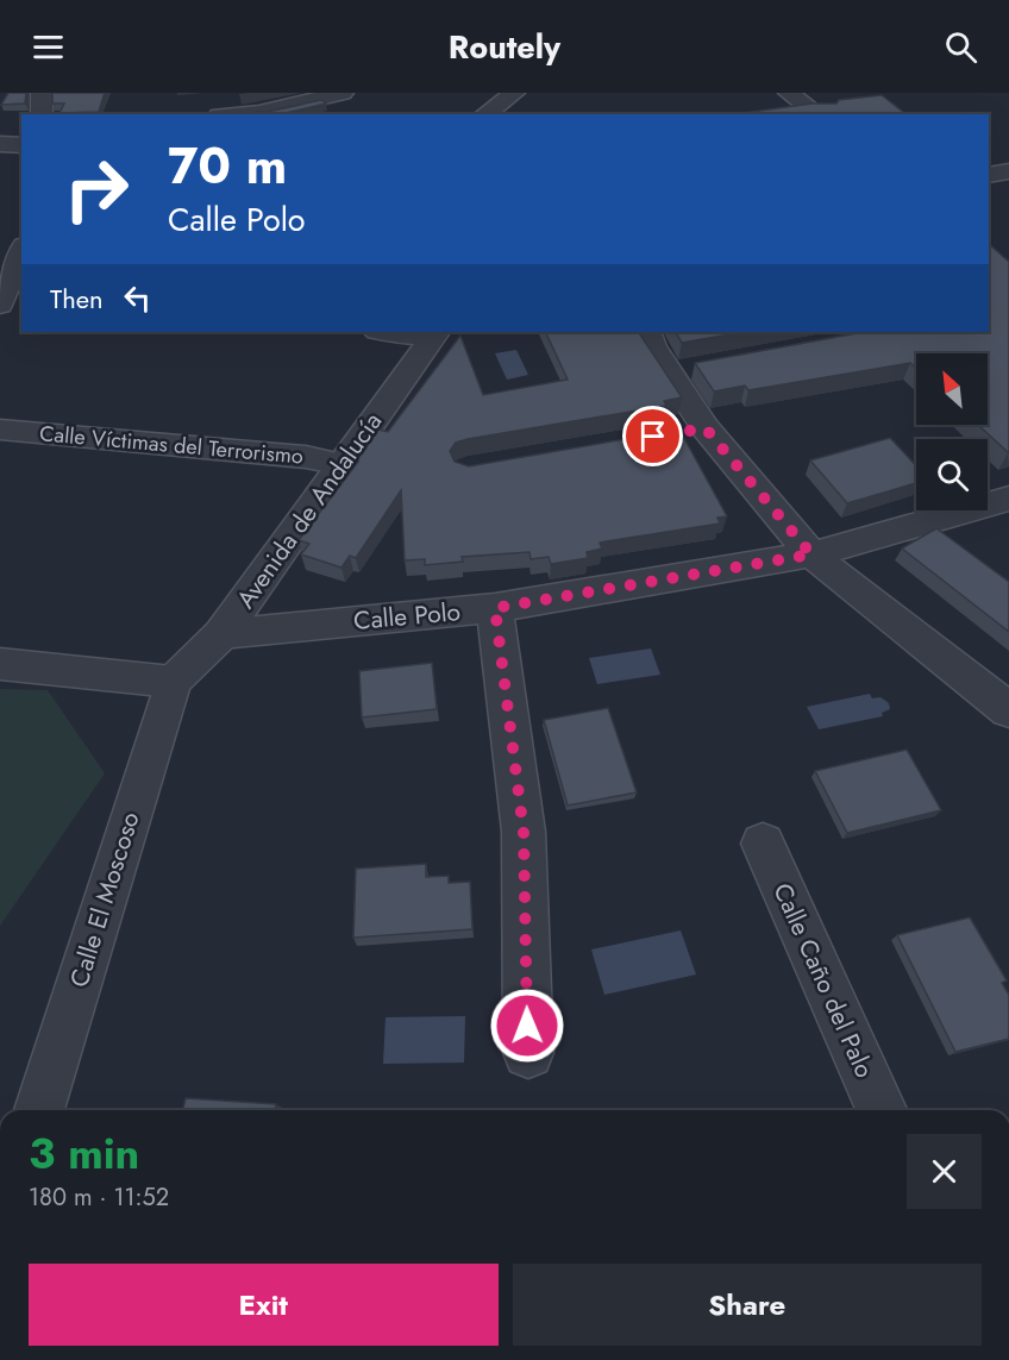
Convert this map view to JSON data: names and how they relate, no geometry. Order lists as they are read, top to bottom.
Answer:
{
  "streets": {
    "street": [
      "Calle Víctimas del Terrorismo",
      "Avenida de Andalucía",
      "Calle Polo",
      "Calle El Moscoso",
      "Calle Caño del Palo"
    ]
  },
  "crossings": [
    ["Calle Víctimas del Terrorismo", "Avenida de Andalucía"],
    ["Avenida de Andalucía", "Calle Polo"],
    ["Avenida de Andalucía", "Calle El Moscoso"]
  ],
  "north": "top left",
  "page": {
    "header": "Routely",
    "turn": ["70 m", "Calle Polo"],
    "then": "Then",
    "heading": ["3 min", "180 m · 11:52"],
    "buttons": ["Exit", "Share"]
  }
}
